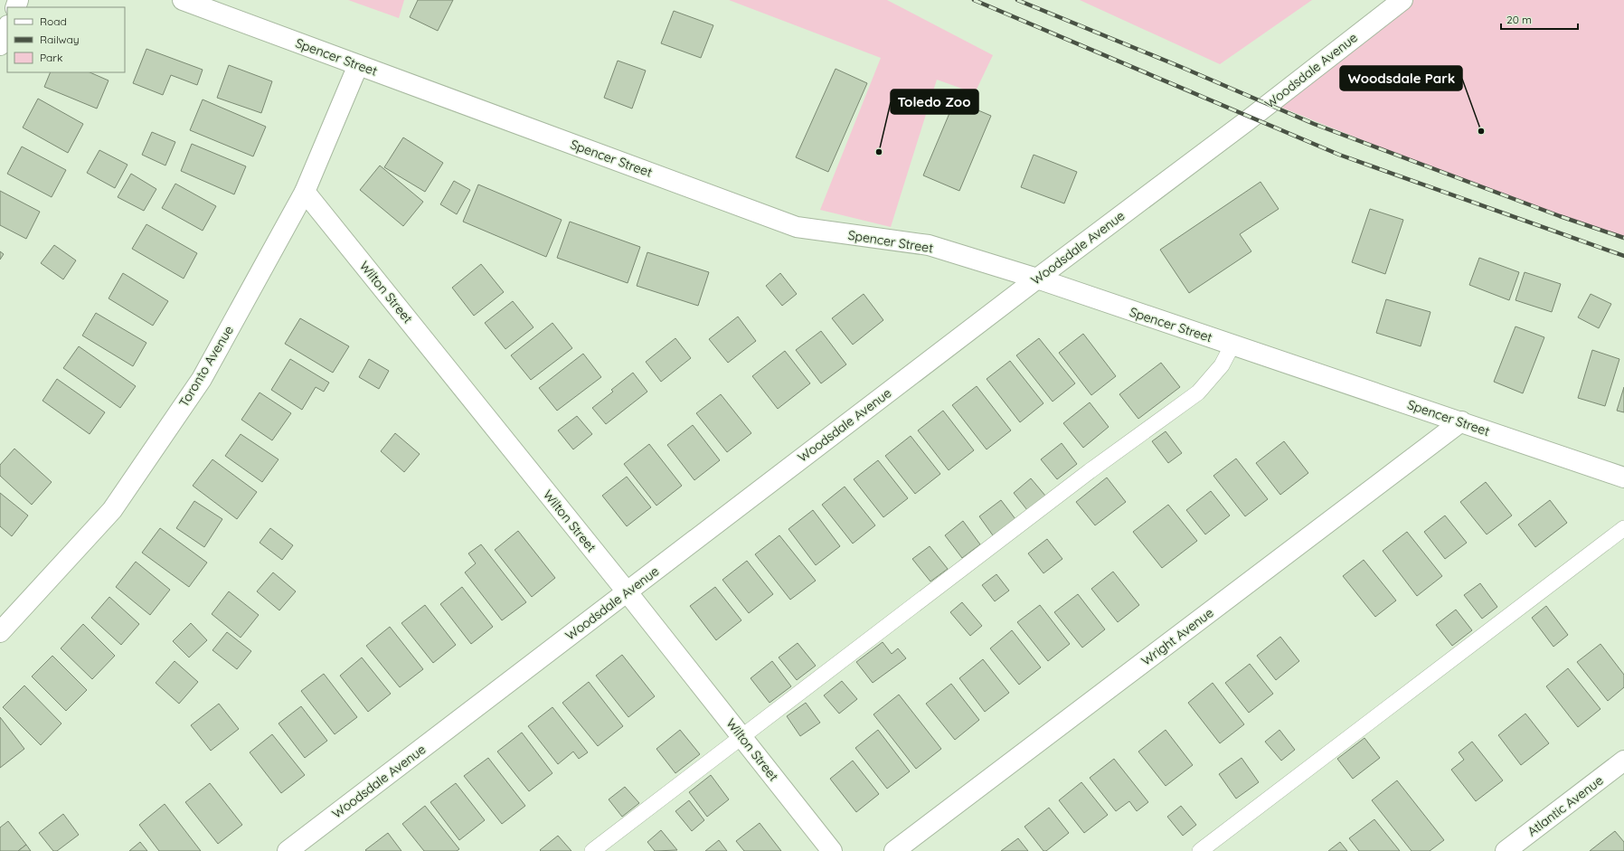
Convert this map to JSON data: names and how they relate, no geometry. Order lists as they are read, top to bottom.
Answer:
{
  "streets": {
    "street": [
      "Spencer Street",
      "Woodsdale Avenue",
      "Wilton Street",
      "Toronto Avenue",
      "Wright Avenue",
      "Atlantic Avenue"
    ]
  },
  "crossings": [
    ["Spencer Street", "Woodsdale Avenue"],
    ["Spencer Street", "Toronto Avenue"],
    ["Spencer Street", "Wright Avenue"],
    ["Woodsdale Avenue", "Wilton Street"],
    ["Wilton Street", "Toronto Avenue"]
  ],
  "places": ["Woodsdale Park", "Toledo Zoo"],
  "legend": ["Road", "Railway", "Park"],
  "scale_bar": "20 m"
}
